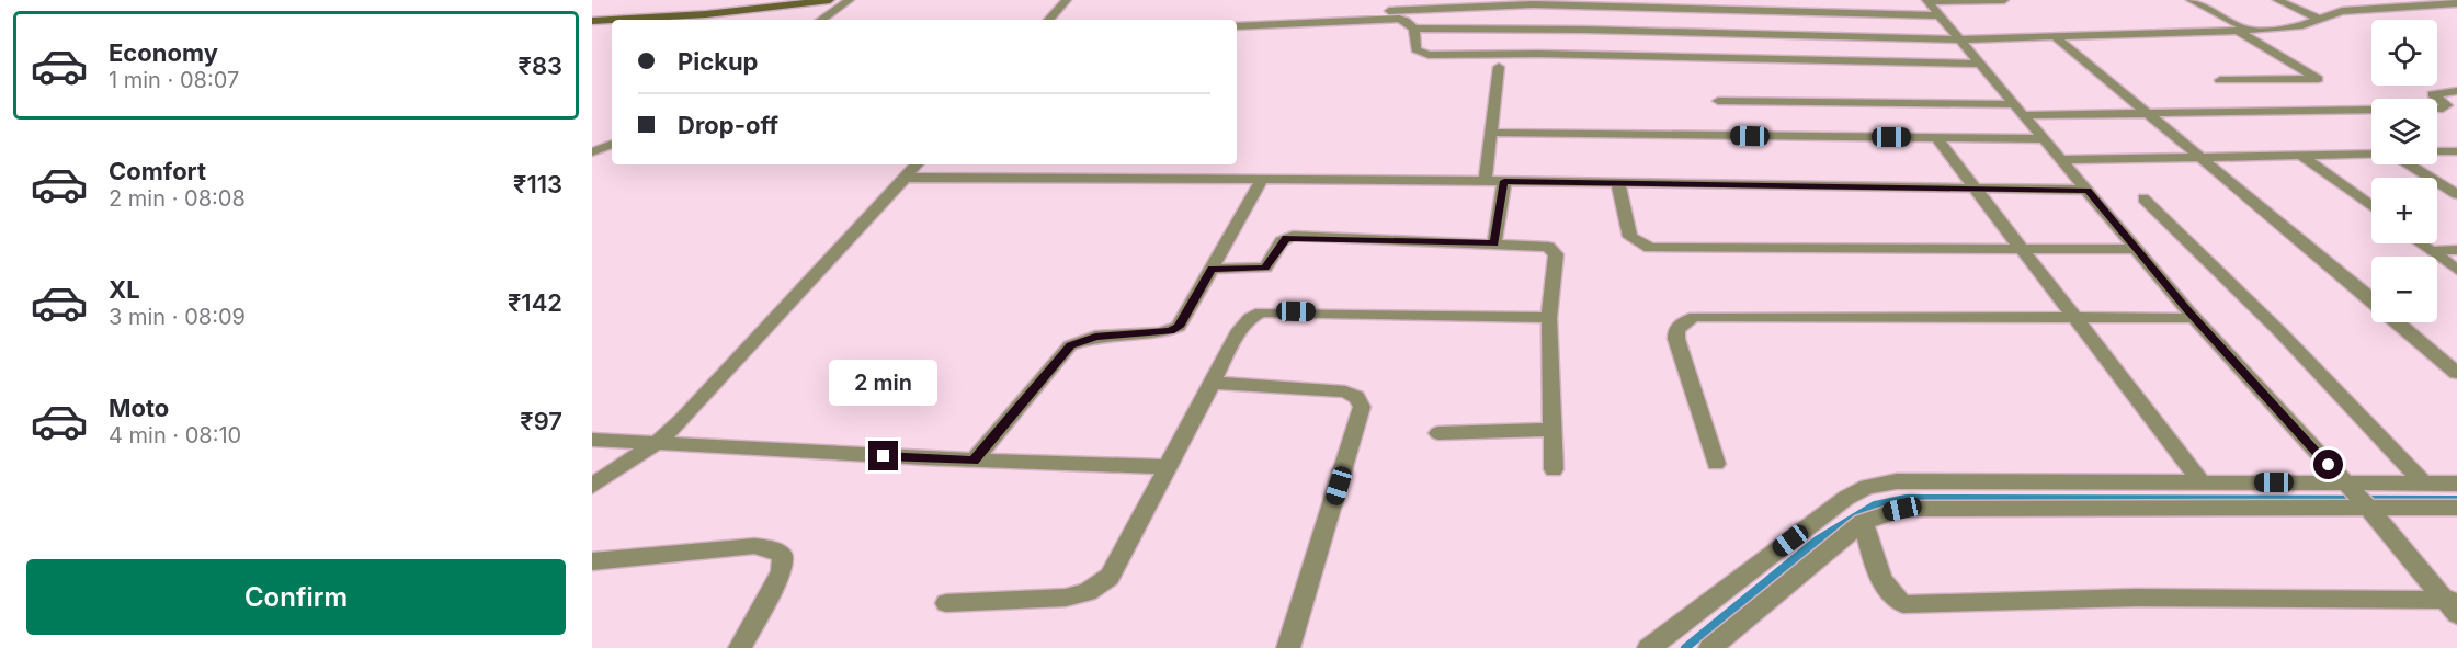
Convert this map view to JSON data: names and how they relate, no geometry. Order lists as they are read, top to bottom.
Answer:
{
  "page": {
    "list": [
      {
        "name": "Economy",
        "note": "1 min · 08:07",
        "value": "₹83"
      },
      {
        "name": "Comfort",
        "note": "2 min · 08:08",
        "value": "₹113"
      },
      {
        "name": "XL",
        "note": "3 min · 08:09",
        "value": "₹142"
      },
      {
        "name": "Moto",
        "note": "4 min · 08:10",
        "value": "₹97"
      }
    ],
    "map_buttons": ["+", "−"],
    "banner": ["Pickup", "Drop-off"],
    "bubble": "2 min",
    "buttons": "Confirm"
  }
}
